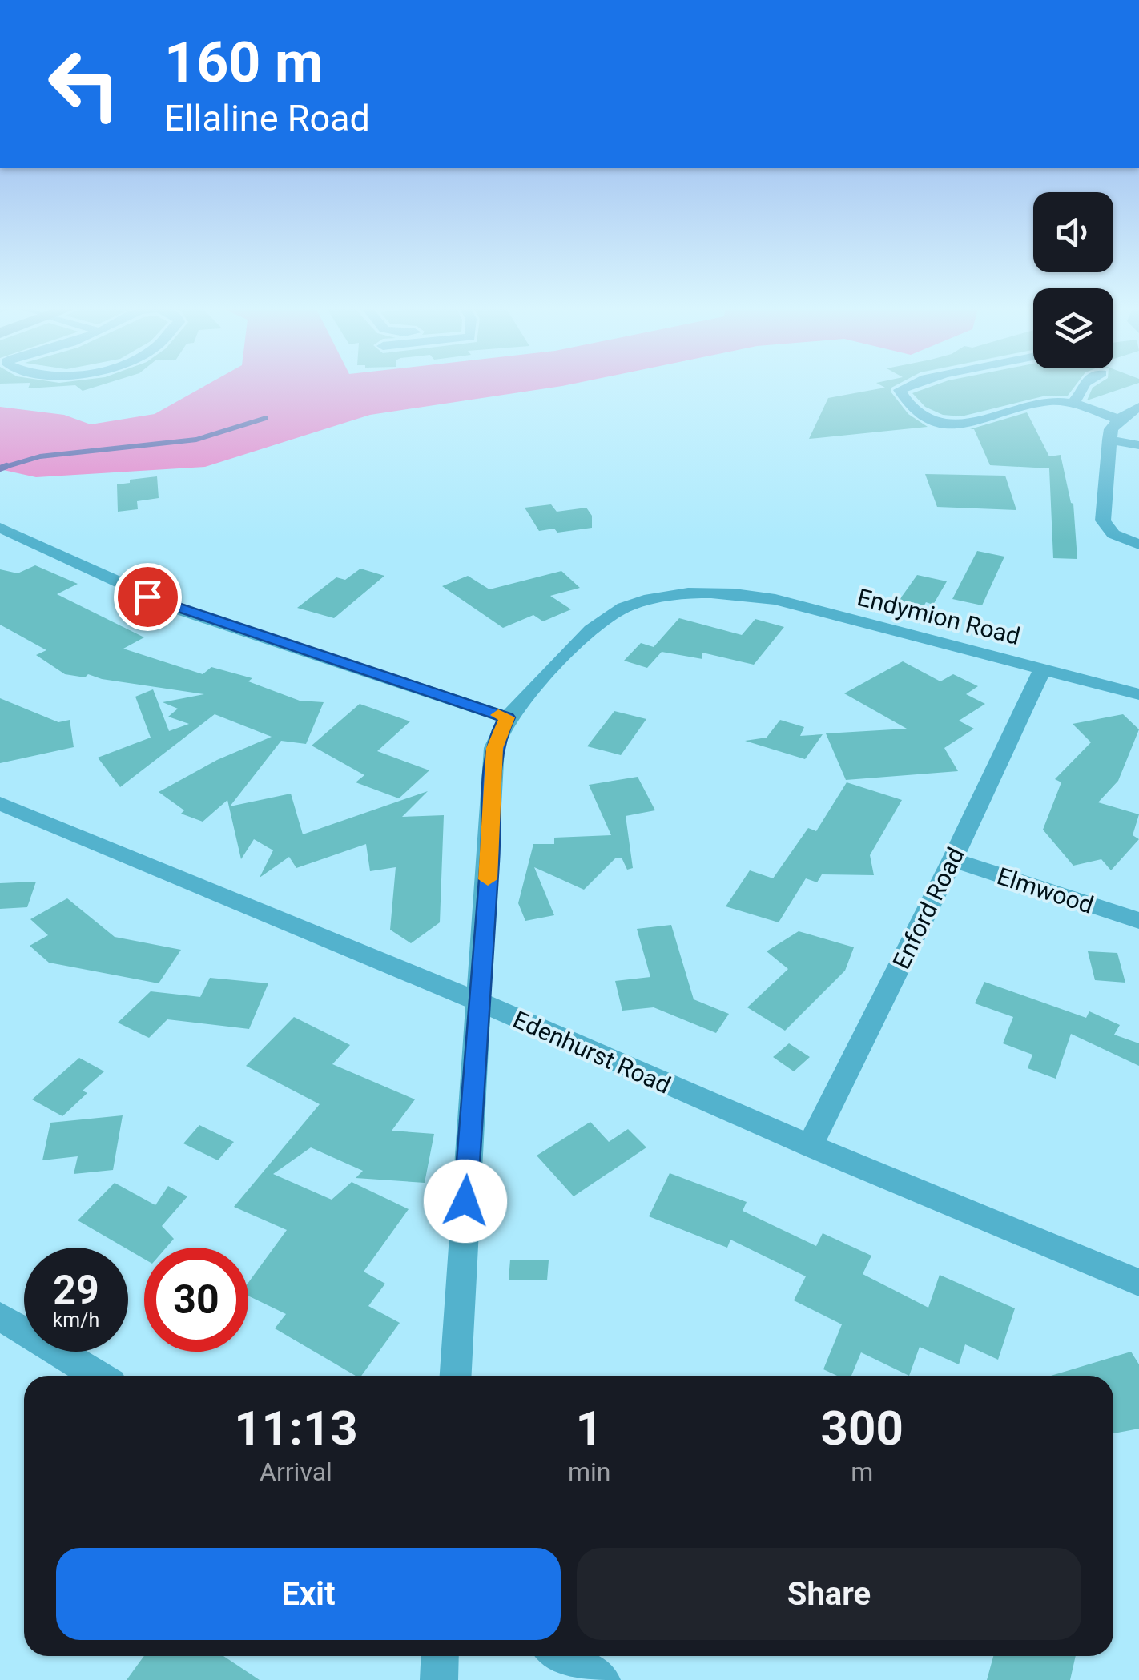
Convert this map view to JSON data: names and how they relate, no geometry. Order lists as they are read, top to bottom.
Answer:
{
  "streets": {
    "street": [
      "Endymion Road",
      "Elmwood",
      "Enford Road",
      "Edenhurst Road"
    ]
  },
  "crossings": [
    ["Endymion Road", "Enford Road"],
    ["Elmwood", "Enford Road"],
    ["Enford Road", "Edenhurst Road"]
  ],
  "page": {
    "turn": ["160 m", "Ellaline Road"],
    "speed": "29 km/h",
    "limit": "30",
    "eta": [
      "11:13",
      "Arrival",
      "1",
      "min",
      "300",
      "m"
    ],
    "buttons": ["Exit", "Share"]
  }
}
